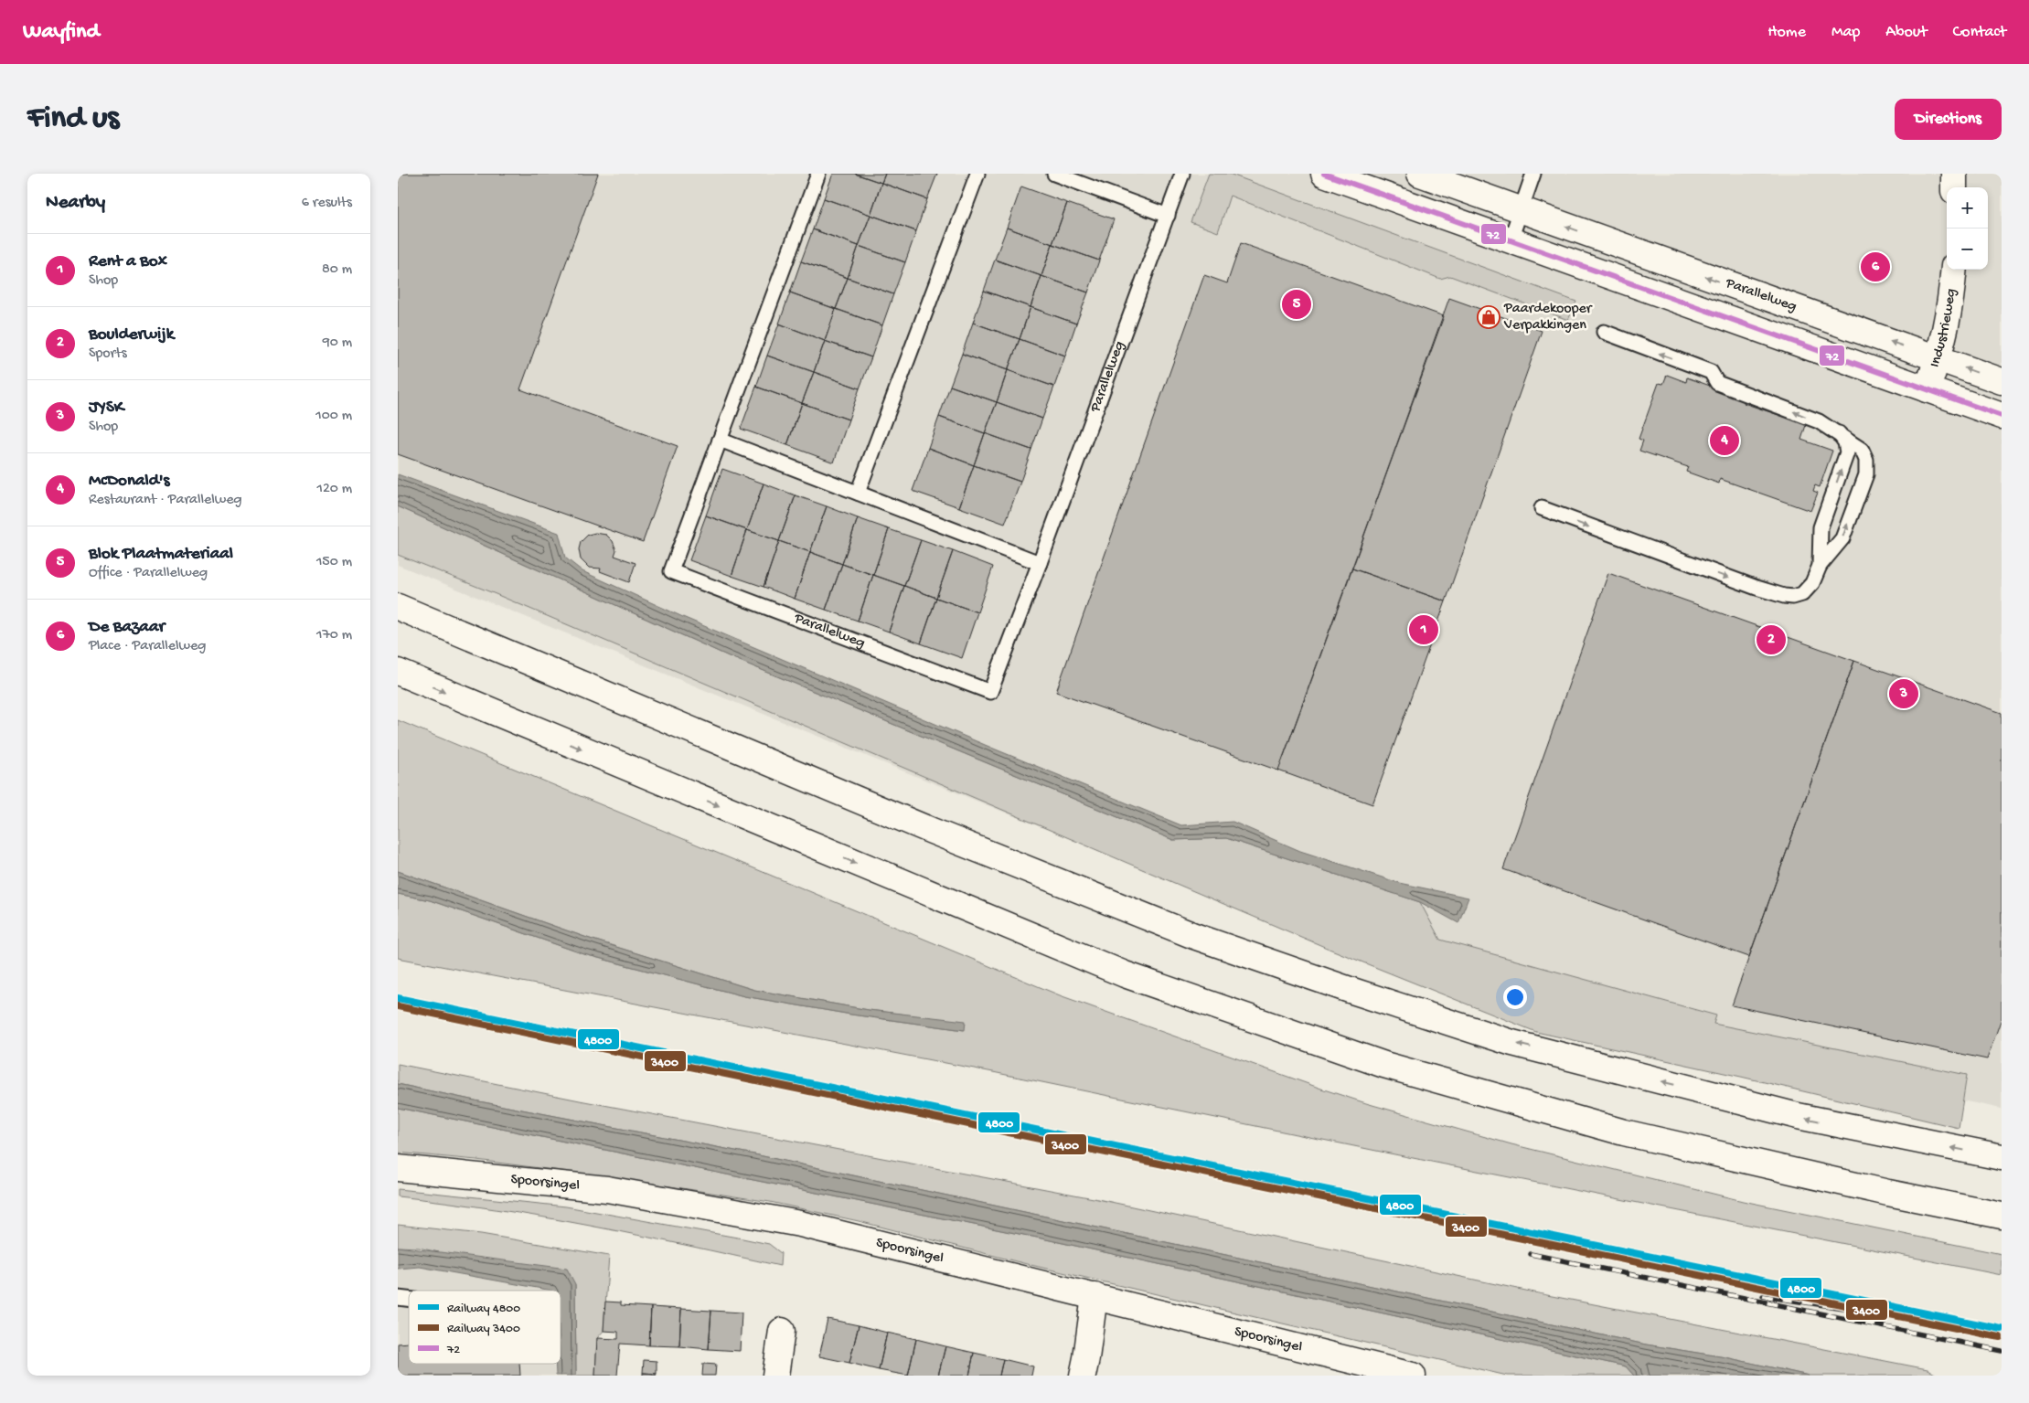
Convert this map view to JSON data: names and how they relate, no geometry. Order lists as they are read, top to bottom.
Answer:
{
  "streets": {
    "main road": ["Parallelweg", "Industrieweg", "Spoorsingel"]
  },
  "crossings": [
    ["Parallelweg", "Industrieweg"]
  ],
  "places": {
    "shop": ["Paardekooper Verpakkingen"]
  },
  "lines": ["transit line 72", "rail line 4800", "rail line 3400"],
  "legend": ["Railway 4800", "Railway 3400", "72"],
  "page": {
    "header": "Wayfind",
    "nav": [
      "Home",
      "Map",
      "About",
      "Contact"
    ],
    "buttons": "Directions",
    "title": "Find us",
    "heading": ["Nearby", "6 results"],
    "map_buttons": ["+", "−"],
    "list": [
      {
        "mark": "1",
        "name": "Rent a Box",
        "note": "Shop",
        "value": "80 m"
      },
      {
        "mark": "2",
        "name": "Boulderwijk",
        "note": "Sports",
        "value": "90 m"
      },
      {
        "mark": "3",
        "name": "JYSK",
        "note": "Shop",
        "value": "100 m"
      },
      {
        "mark": "4",
        "name": "McDonald's",
        "note": "Restaurant · Parallelweg",
        "value": "120 m"
      },
      {
        "mark": "5",
        "name": "Blok Plaatmateriaal",
        "note": "Office · Parallelweg",
        "value": "150 m"
      },
      {
        "mark": "6",
        "name": "De Bazaar",
        "note": "Place · Parallelweg",
        "value": "170 m"
      }
    ],
    "pins": [
      "6",
      "5",
      "4",
      "1",
      "2",
      "3"
    ]
  }
}
